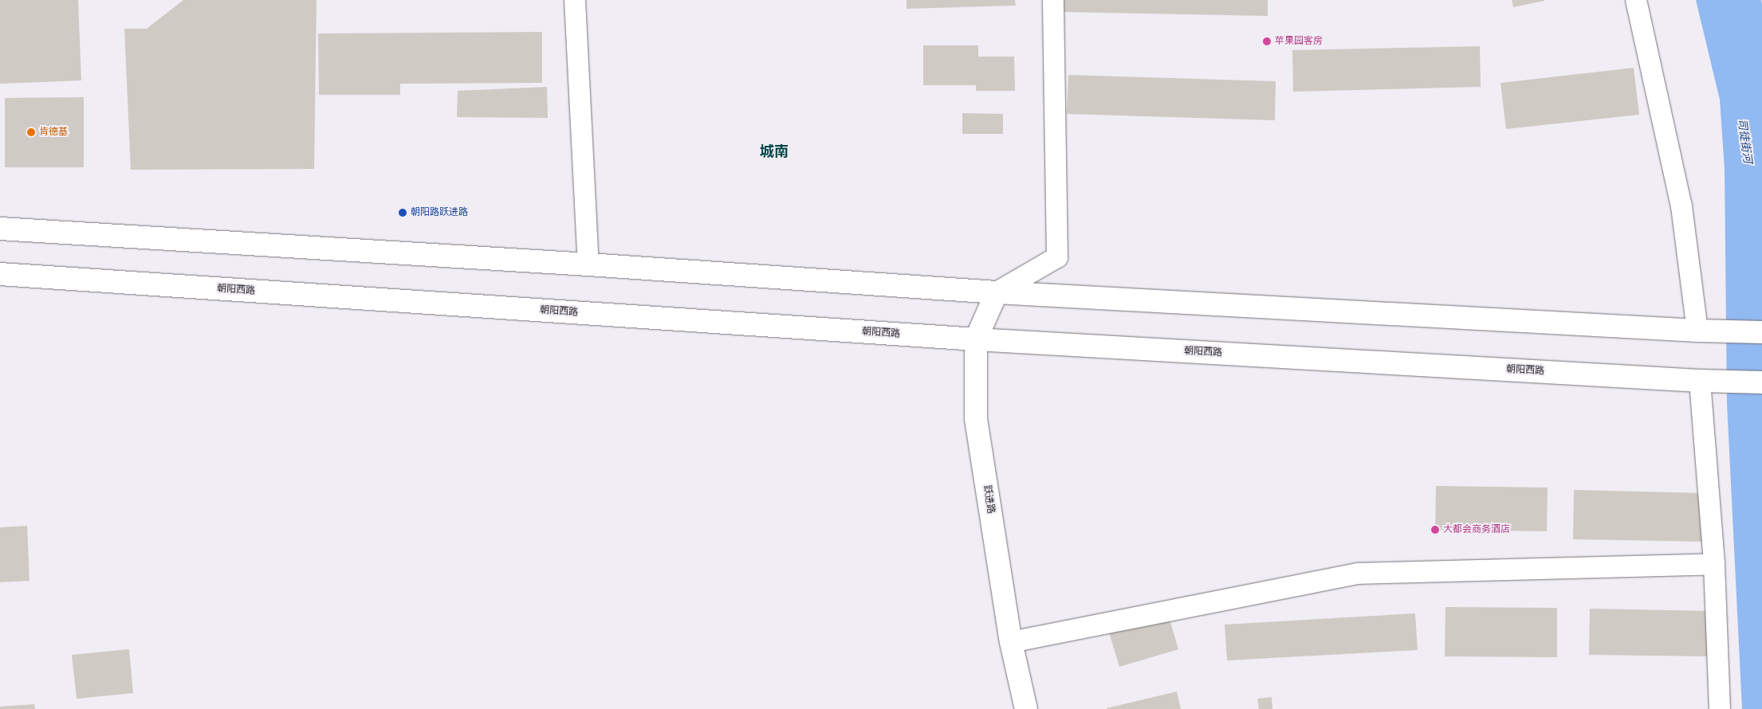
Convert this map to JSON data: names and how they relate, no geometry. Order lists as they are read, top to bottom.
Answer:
{
  "streets": {
    "main road": ["朝阳西路", "跃进路"]
  },
  "crossings": [
    ["朝阳西路", "跃进路"]
  ],
  "districts": ["城南"],
  "water": ["司徒街河"],
  "places": [
    "苹果园客房",
    "肯德基",
    "朝阳路跃进路",
    "大都会商务酒店"
  ]
}
